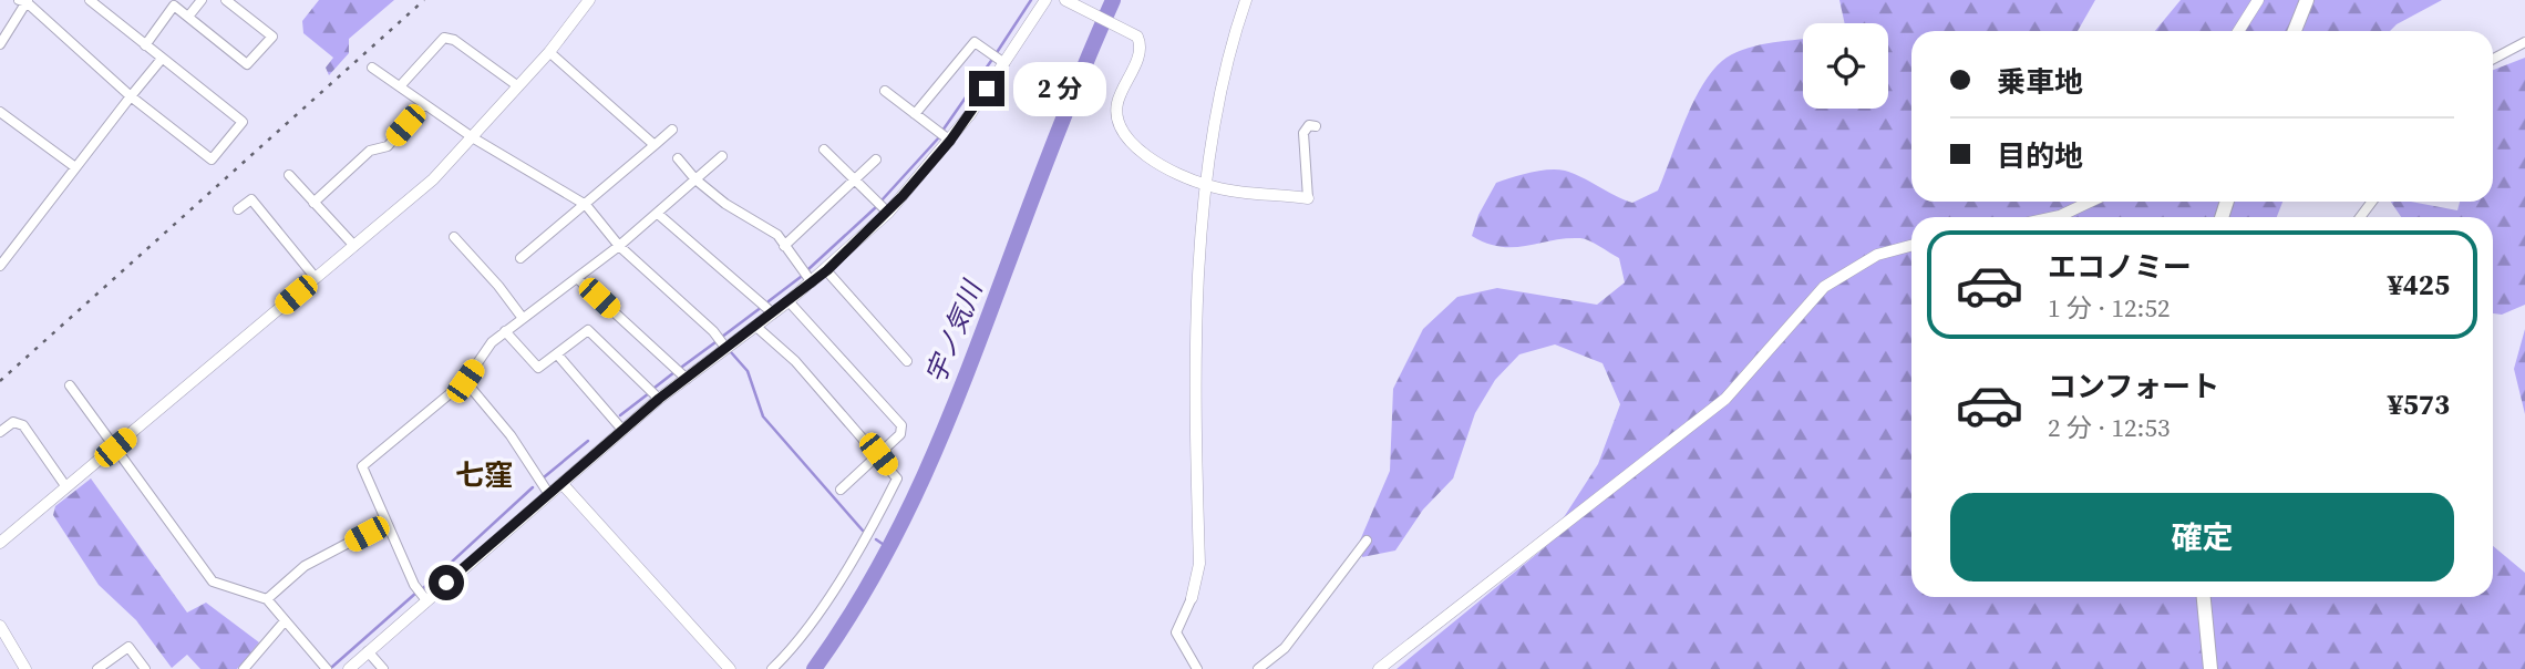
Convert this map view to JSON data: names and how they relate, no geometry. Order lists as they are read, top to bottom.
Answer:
{
  "districts": ["七窪"],
  "water": ["宇ノ気川"],
  "page": {
    "banner": ["乗車地", "目的地"],
    "bubble": "2 分",
    "list": [
      {
        "name": "エコノミー",
        "note": "1 分 · 12:52",
        "value": "¥425"
      },
      {
        "name": "コンフォート",
        "note": "2 分 · 12:53",
        "value": "¥573"
      }
    ],
    "buttons": "確定"
  }
}
